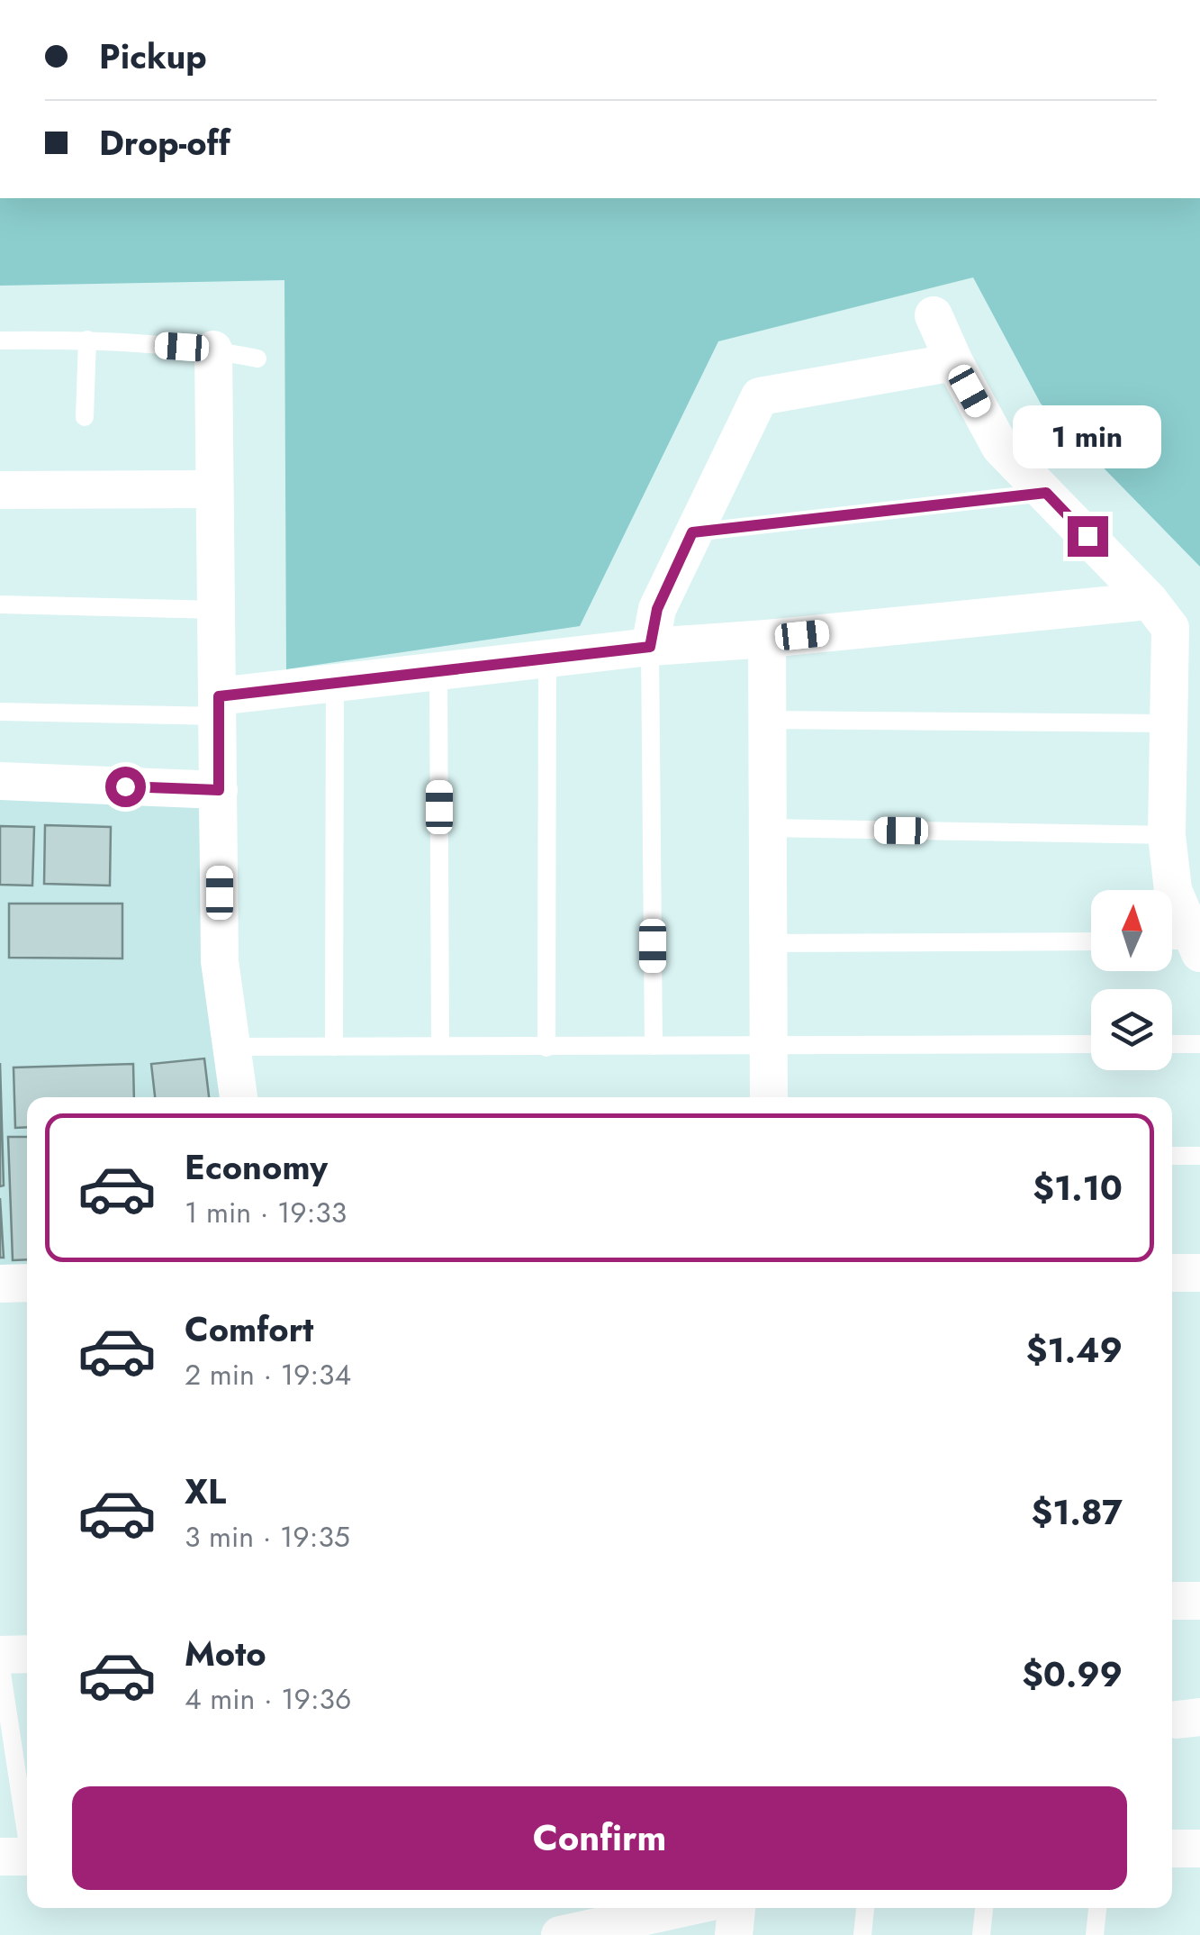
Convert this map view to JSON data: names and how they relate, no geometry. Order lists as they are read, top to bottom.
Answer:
{
  "north": "top",
  "page": {
    "banner": ["Pickup", "Drop-off"],
    "bubble": "1 min",
    "list": [
      {
        "name": "Economy",
        "note": "1 min · 19:33",
        "value": "$1.10"
      },
      {
        "name": "Comfort",
        "note": "2 min · 19:34",
        "value": "$1.49"
      },
      {
        "name": "XL",
        "note": "3 min · 19:35",
        "value": "$1.87"
      },
      {
        "name": "Moto",
        "note": "4 min · 19:36",
        "value": "$0.99"
      }
    ],
    "buttons": "Confirm"
  }
}
